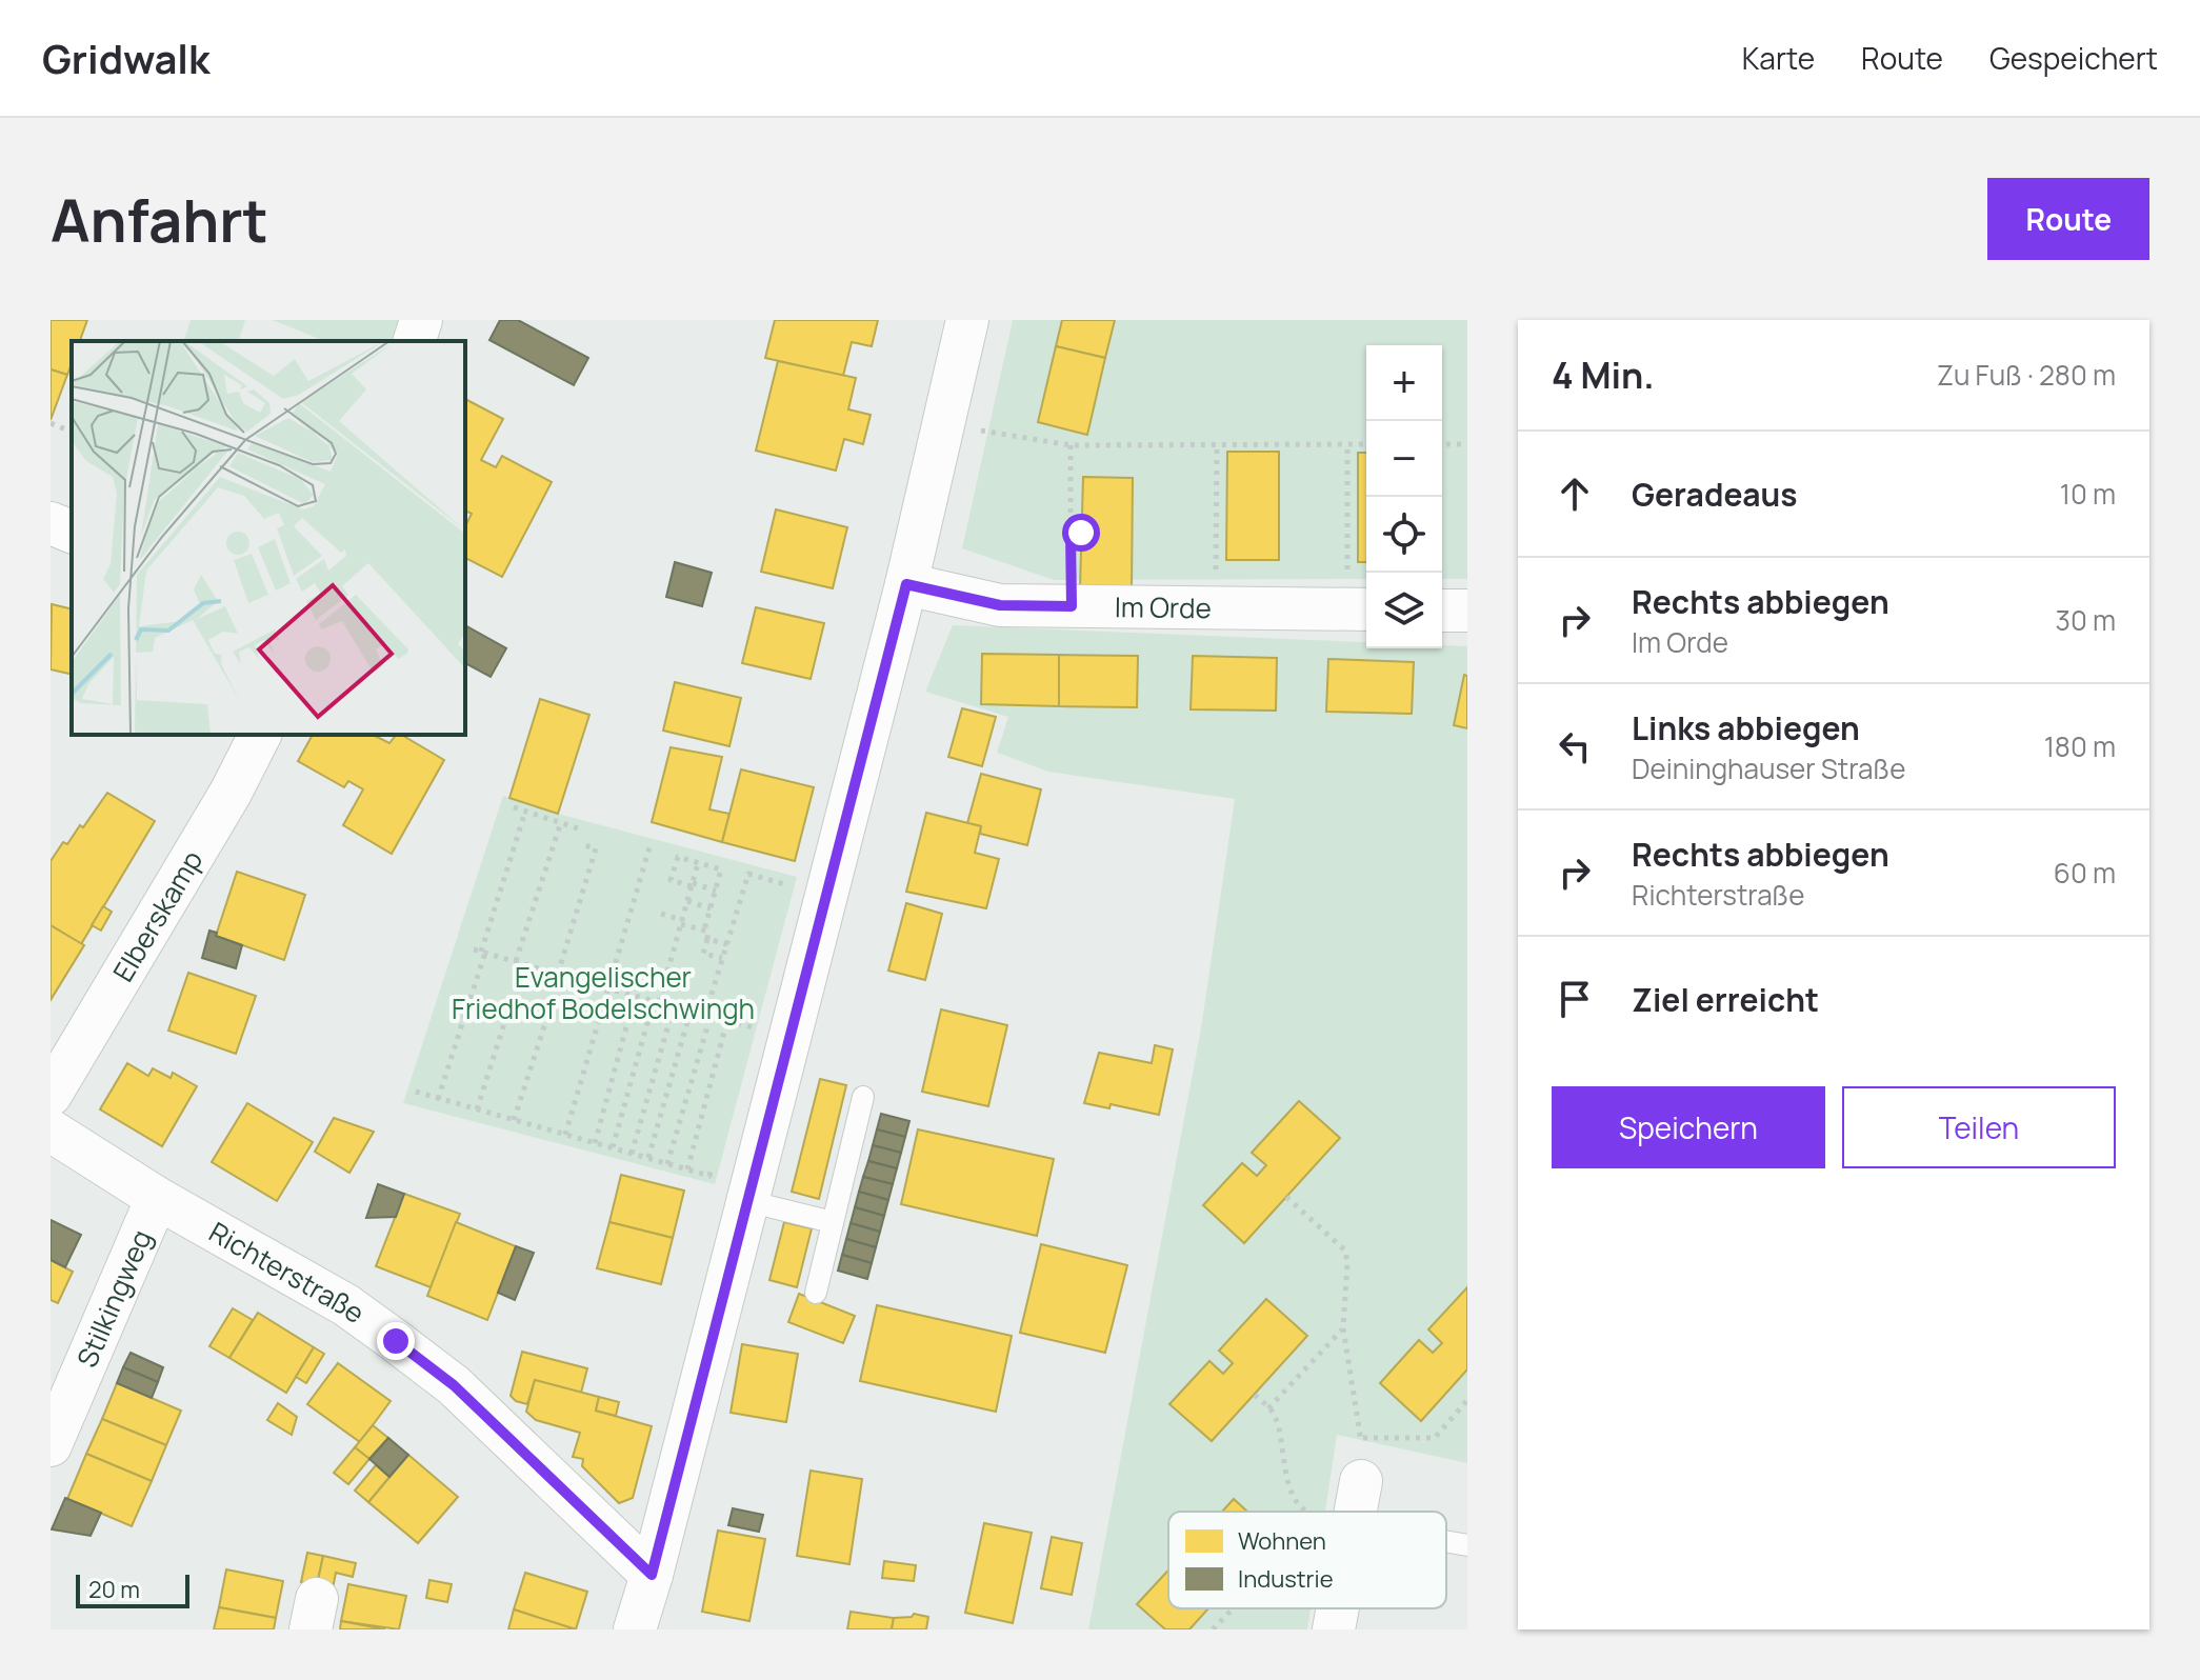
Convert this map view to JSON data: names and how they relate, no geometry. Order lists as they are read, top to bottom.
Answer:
{
  "streets": {
    "street": [
      "Im Orde",
      "Elberskamp",
      "Richterstraße",
      "Stilkingweg"
    ]
  },
  "crossings": [
    ["Richterstraße", "Stilkingweg"]
  ],
  "parks": ["Evangelischer Friedhof Bodelschwingh"],
  "legend": ["Wohnen", "Industrie"],
  "scale_bar": "20 m",
  "page": {
    "header": "Gridwalk",
    "nav": ["Karte", "Route", "Gespeichert"],
    "buttons": [
      "Route",
      ["Speichern", "Teilen"]
    ],
    "title": "Anfahrt",
    "heading": ["4 Min.", "Zu Fuß · 280 m"],
    "map_buttons": ["+", "−"],
    "list": [
      ["Geradeaus", "10 m"],
      ["Rechts abbiegen", "Im Orde", "30 m"],
      ["Links abbiegen", "Deininghauser Straße", "180 m"],
      ["Rechts abbiegen", "Richterstraße", "60 m"],
      "Ziel erreicht"
    ],
    "scale": "20 m"
  }
}
